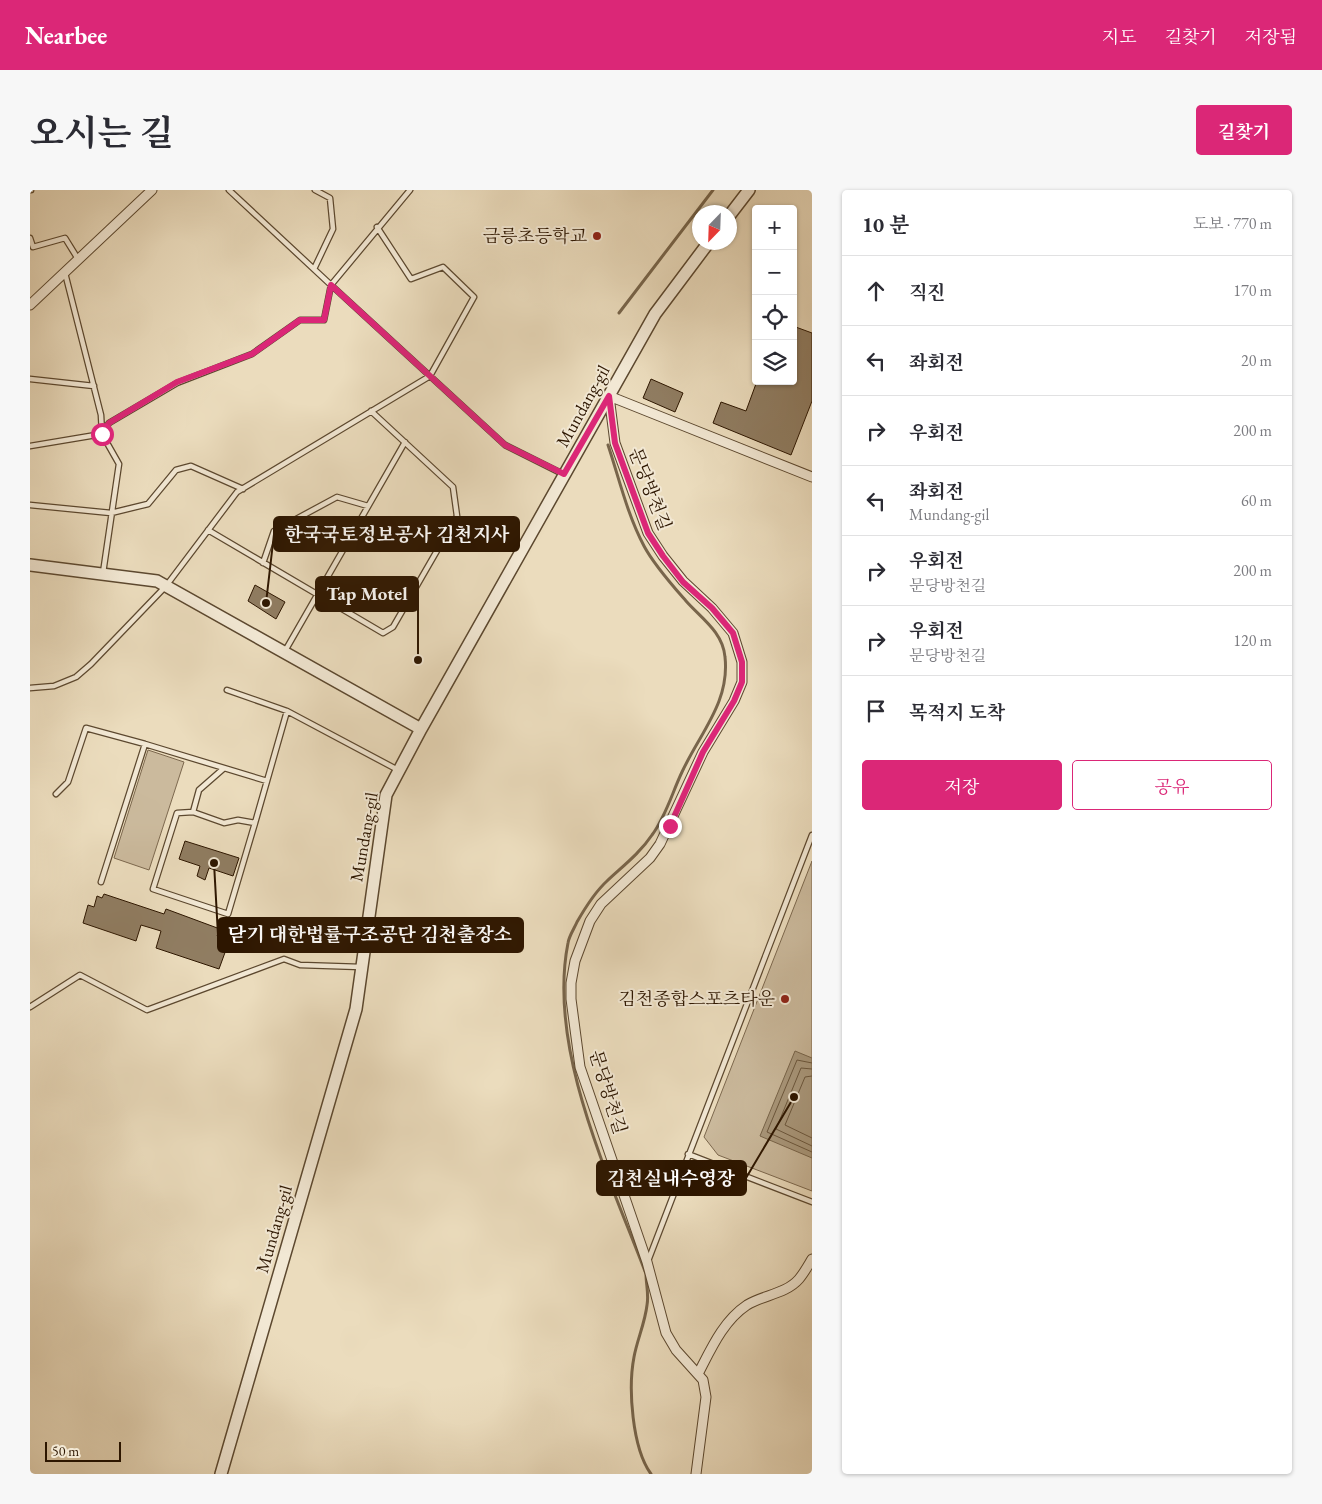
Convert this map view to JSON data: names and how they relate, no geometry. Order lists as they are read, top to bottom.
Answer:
{
  "streets": {
    "street": ["Mundang-gil", "문당방천길"]
  },
  "crossings": [
    ["Mundang-gil", "문당방천길"]
  ],
  "places": [
    "금릉초등학교",
    "한국국토정보공사 김천지사",
    "Tap Motel",
    "닫기 대한법률구조공단 김천출장소",
    "김천종합스포츠타운",
    "김천실내수영장"
  ],
  "scale_bar": "50 m",
  "north": "bottom left",
  "page": {
    "header": "Nearbee",
    "nav": ["지도", "길찾기", "저장됨"],
    "title": "오시는 길",
    "buttons": [
      "길찾기",
      ["저장", "공유"]
    ],
    "heading": ["10 분", "도보 · 770 m"],
    "map_buttons": ["+", "−"],
    "list": [
      ["직진", "170 m"],
      ["좌회전", "20 m"],
      ["우회전", "200 m"],
      ["좌회전", "Mundang-gil", "60 m"],
      ["우회전", "문당방천길", "200 m"],
      ["우회전", "문당방천길", "120 m"],
      "목적지 도착"
    ],
    "scale": "50 m"
  }
}
